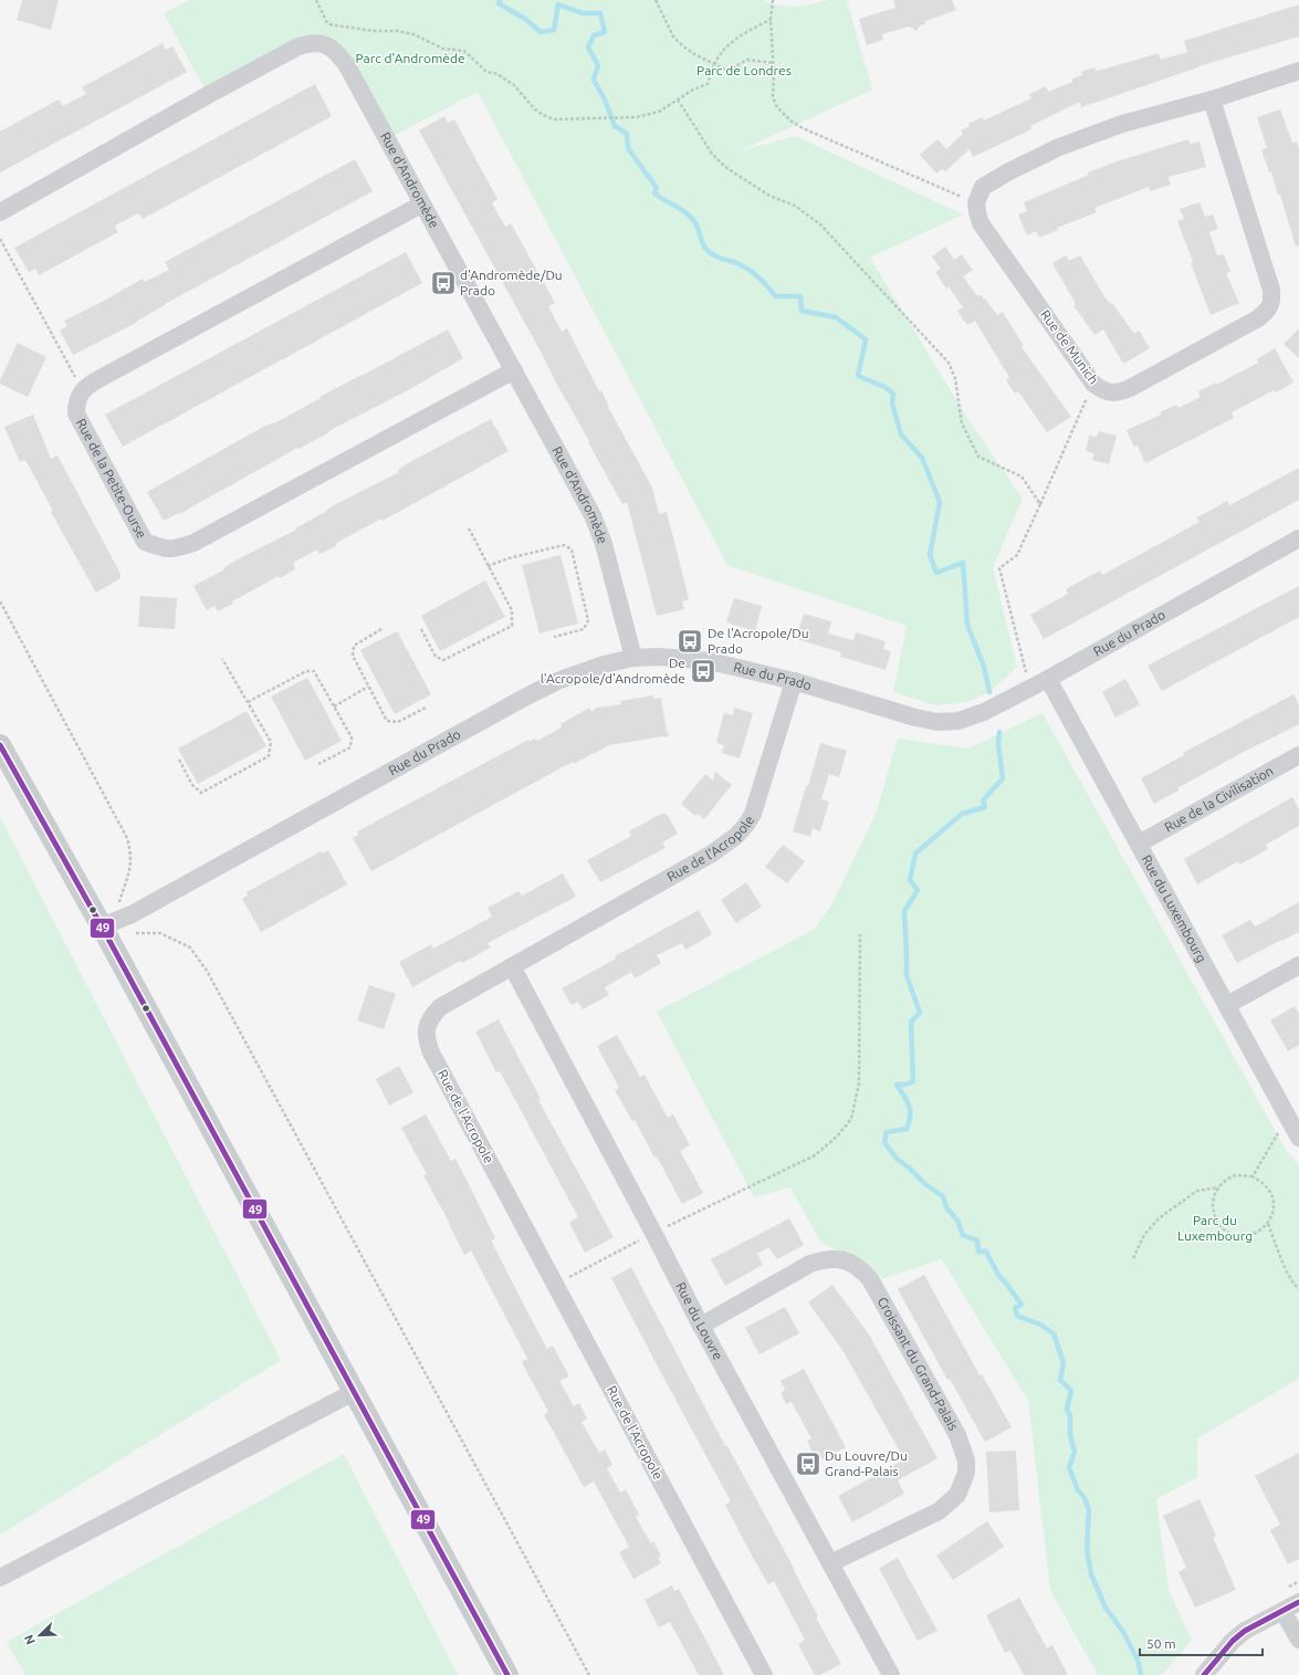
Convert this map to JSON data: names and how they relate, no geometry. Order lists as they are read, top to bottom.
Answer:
{
  "streets": {
    "street": [
      "Rue d'Andromède",
      "Rue de Munich",
      "Rue de la Petite-Ourse",
      "Rue du Prado",
      "Rue de la Civilisation",
      "Rue de l'Acropole",
      "Rue du Luxembourg",
      "Rue du Louvre",
      "Croissant du Grand-Palais"
    ]
  },
  "crossings": [
    ["Rue d'Andromède", "Rue de la Petite-Ourse"],
    ["Rue d'Andromède", "Rue du Prado"],
    ["Rue du Prado", "Rue de l'Acropole"],
    ["Rue du Prado", "Rue du Luxembourg"],
    ["Rue de la Civilisation", "Rue du Luxembourg"],
    ["Rue de l'Acropole", "Rue du Louvre"],
    ["Rue du Louvre", "Croissant du Grand-Palais"]
  ],
  "parks": ["Parc d'Andromède", "Parc de Londres", "Parc du Luxembourg"],
  "places": {
    "bus stop": [
      "d'Andromède/Du Prado",
      "De l'Acropole/Du Prado",
      "De l'Acropole/d'Andromède",
      "Du Louvre/Du Grand-Palais"
    ]
  },
  "lines": ["transit line 49"],
  "scale_bar": "50 m",
  "north": "bottom left"
}
